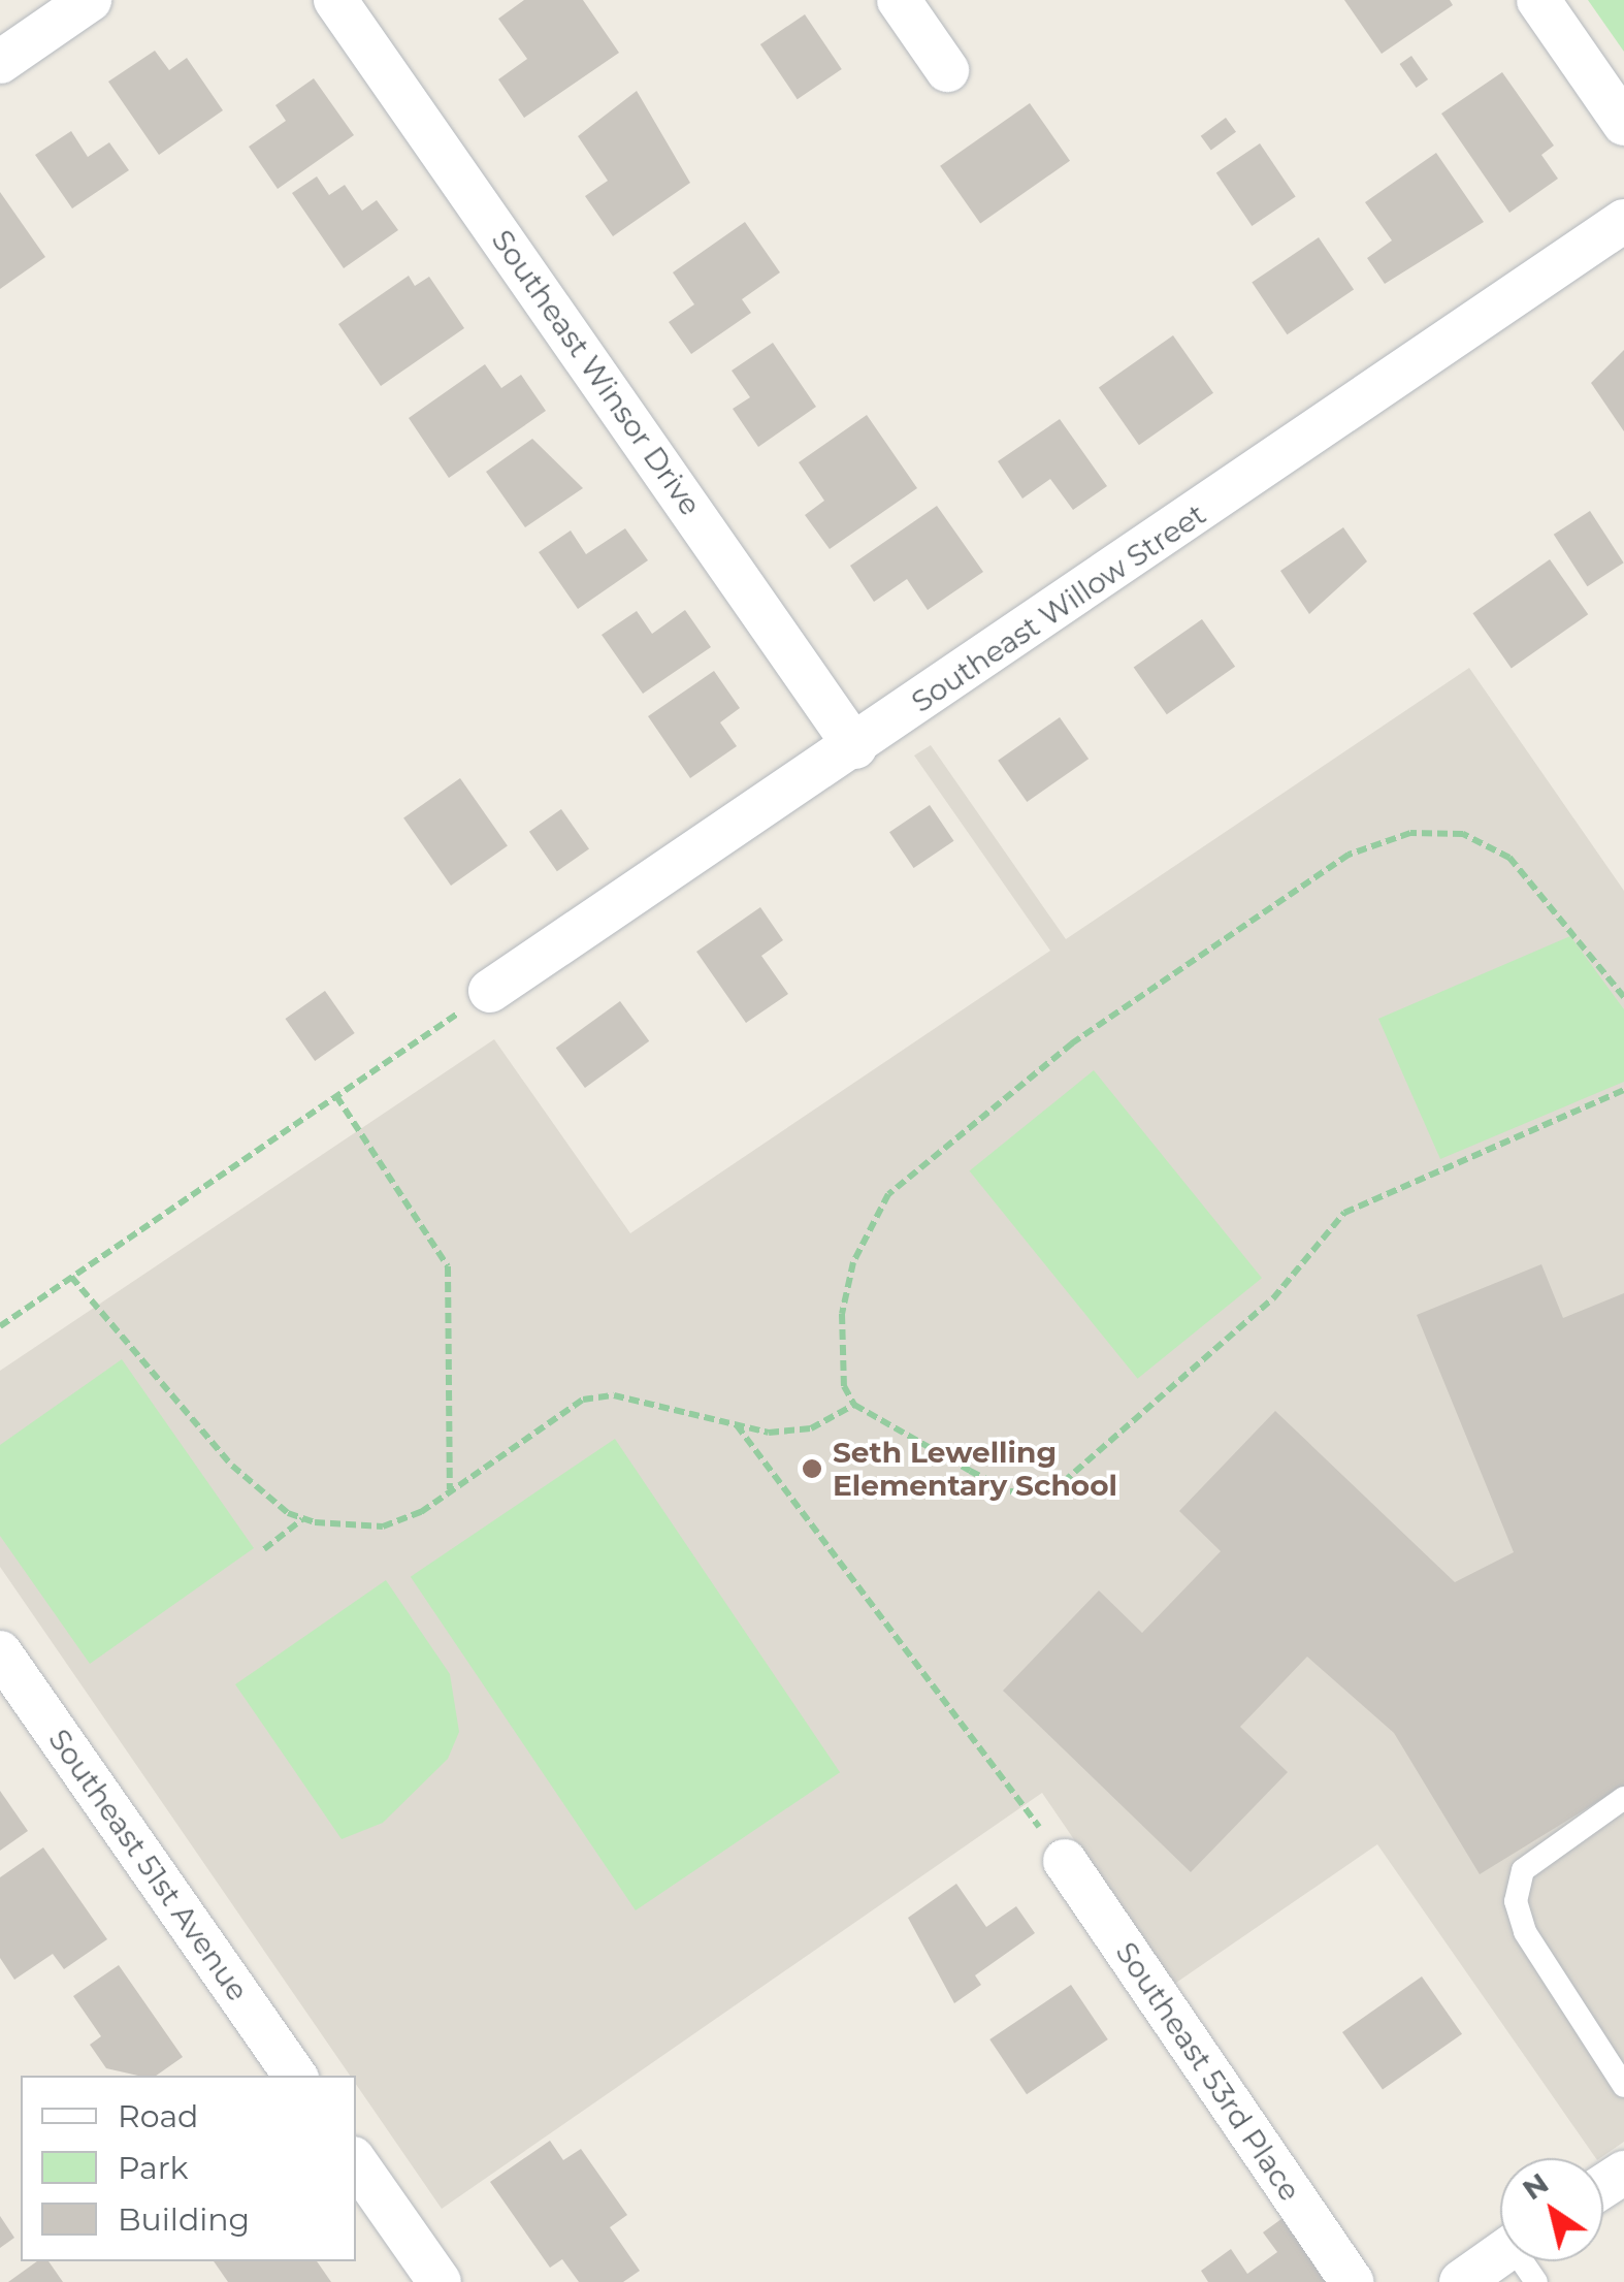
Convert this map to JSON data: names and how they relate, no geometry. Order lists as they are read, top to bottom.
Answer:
{
  "streets": {
    "street": [
      "Southeast Winsor Drive",
      "Southeast Willow Street",
      "Southeast 51st Avenue",
      "Southeast 53rd Place"
    ]
  },
  "crossings": [
    ["Southeast Winsor Drive", "Southeast Willow Street"]
  ],
  "places": ["Seth Lewelling Elementary School"],
  "legend": ["Road", "Park", "Building"],
  "north": "top left"
}
